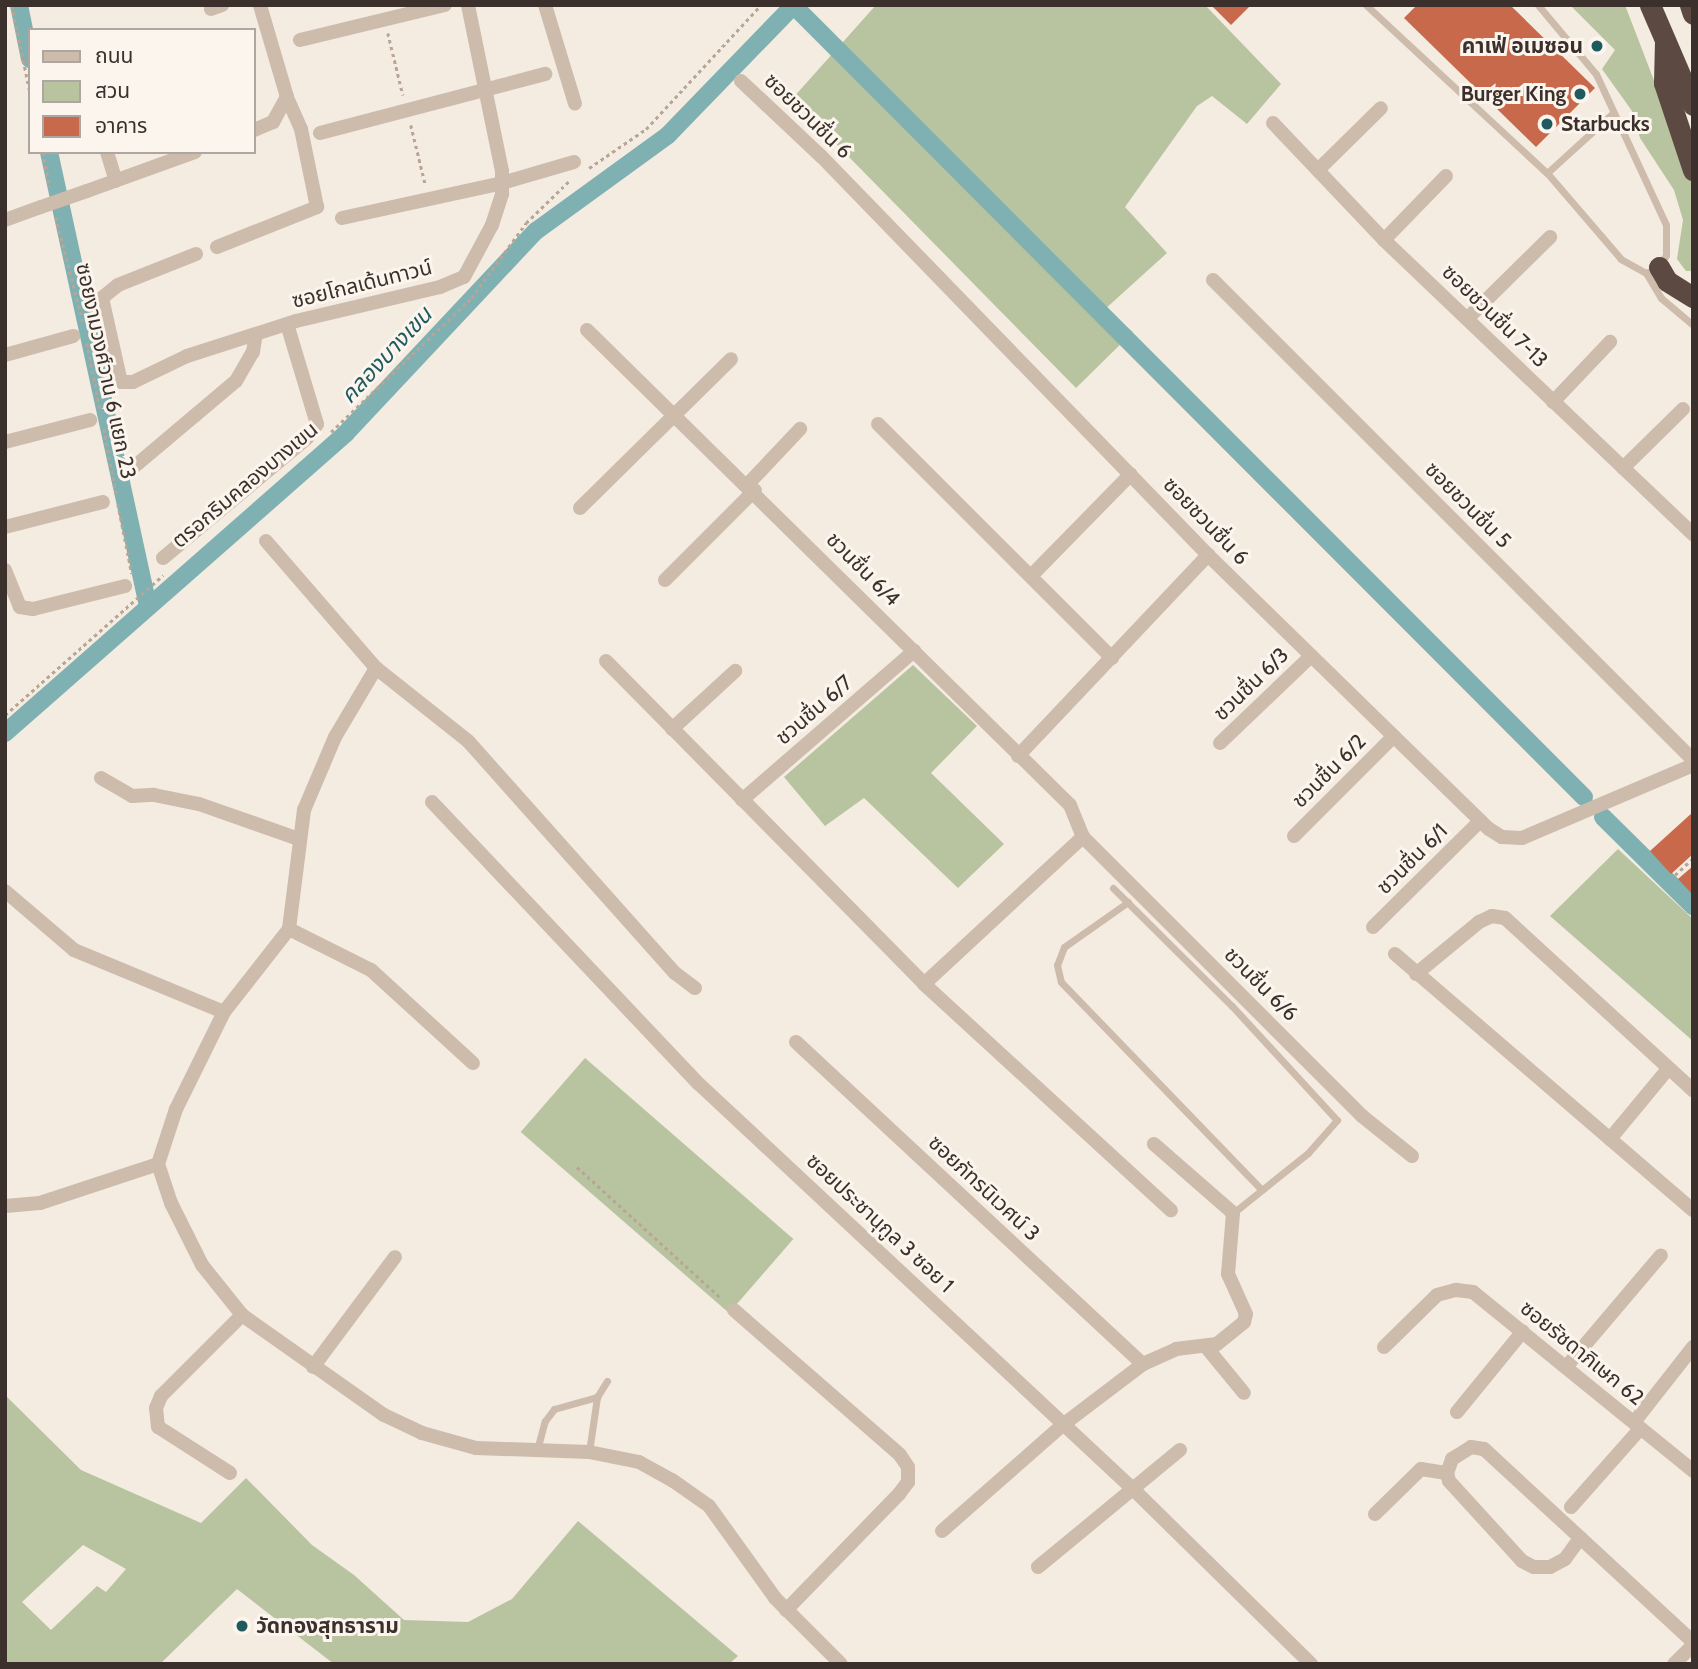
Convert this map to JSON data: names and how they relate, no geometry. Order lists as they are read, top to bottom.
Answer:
{
  "streets": {
    "street": [
      "ซอยชวนชื่น 6",
      "ซอยโกลเด้นทาวน์",
      "ซอยชวนชื่น 7-13",
      "ซอยชวนชื่น 5",
      "ชวนชื่น 6/4",
      "ชวนชื่น 6/3",
      "ชวนชื่น 6/7",
      "ชวนชื่น 6/2",
      "ชวนชื่น 6/1",
      "ชวนชื่น 6/6",
      "ซอยภัทรนิเวศน์ 3",
      "ซอยประชานุกูล 3 ซอย 1",
      "ซอยรัชดาภิเษก 62"
    ],
    "path": ["ซอยงามวงศ์วาน 6 แยก 23", "ตรอกริมคลองบางเขน"]
  },
  "crossings": [
    ["ซอยชวนชื่น 6", "ซอยชวนชื่น 5"],
    ["ซอยชวนชื่น 6", "ชวนชื่น 6/3"],
    ["ซอยชวนชื่น 6", "ชวนชื่น 6/2"],
    ["ซอยชวนชื่น 6", "ชวนชื่น 6/1"],
    ["ซอยงามวงศ์วาน 6 แยก 23", "ตรอกริมคลองบางเขน"],
    ["ชวนชื่น 6/4", "ชวนชื่น 6/7"],
    ["ชวนชื่น 6/4", "ชวนชื่น 6/6"]
  ],
  "water": ["คลองบางเขน"],
  "places": [
    "คาเฟ่ อเมซอน",
    "Burger King",
    "Starbucks",
    "วัดทองสุทธาราม"
  ],
  "legend": ["ถนน", "สวน", "อาคาร"]
}
